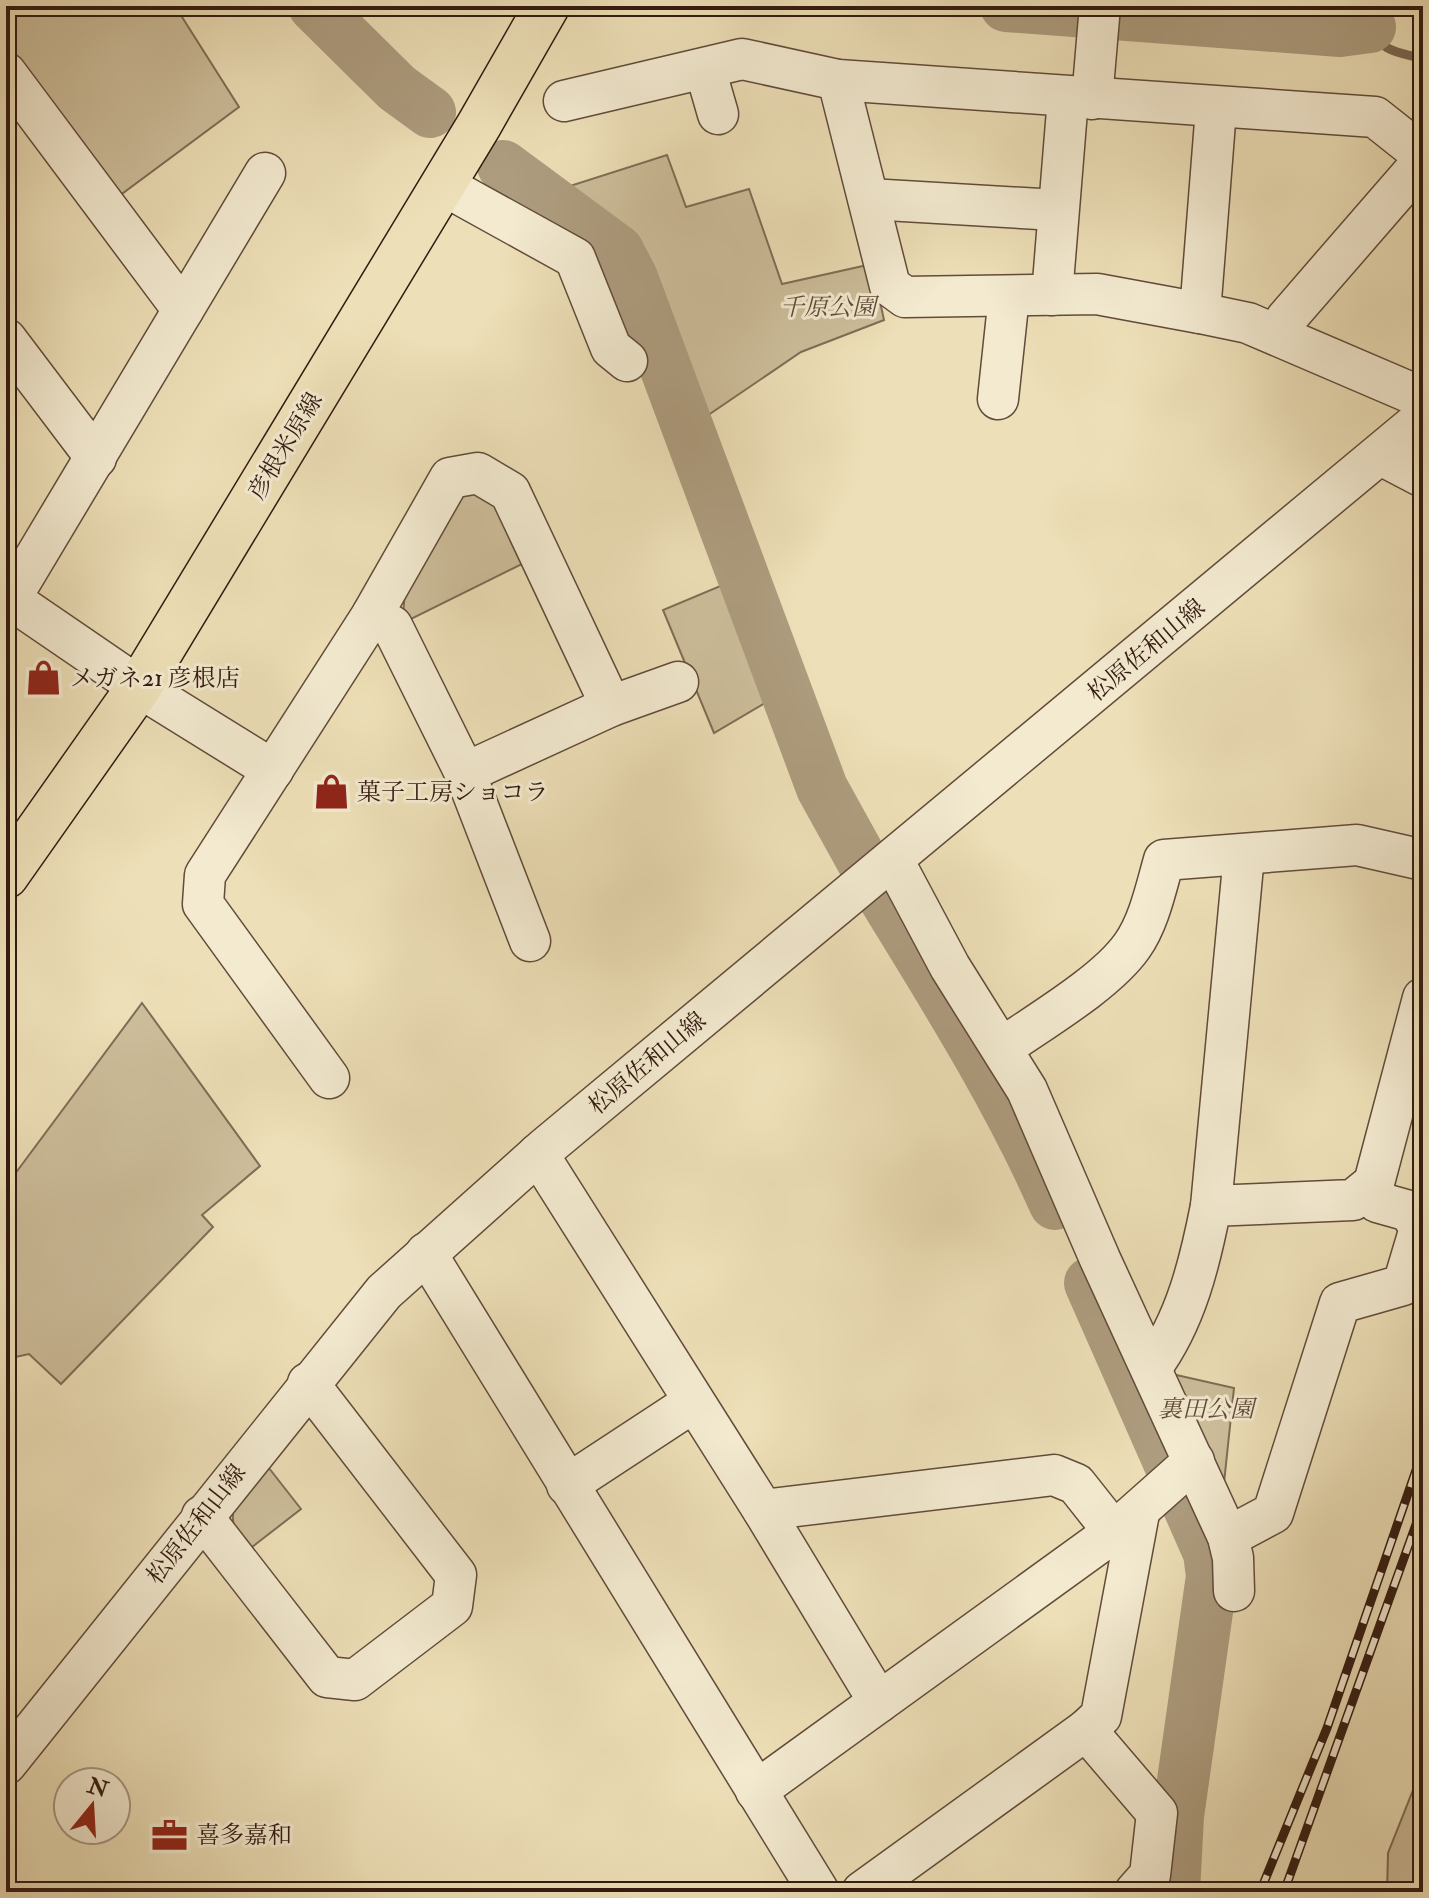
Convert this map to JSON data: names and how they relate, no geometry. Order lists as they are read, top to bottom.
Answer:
{
  "streets": {
    "main road": ["彦根米原線"],
    "street": ["松原佐和山線"]
  },
  "parks": ["千原公園", "裏田公園"],
  "places": {
    "shop": ["メガネ21 彦根店", "菓子工房ショコラ"],
    "office": ["喜多嘉和"]
  },
  "north": "top"
}
